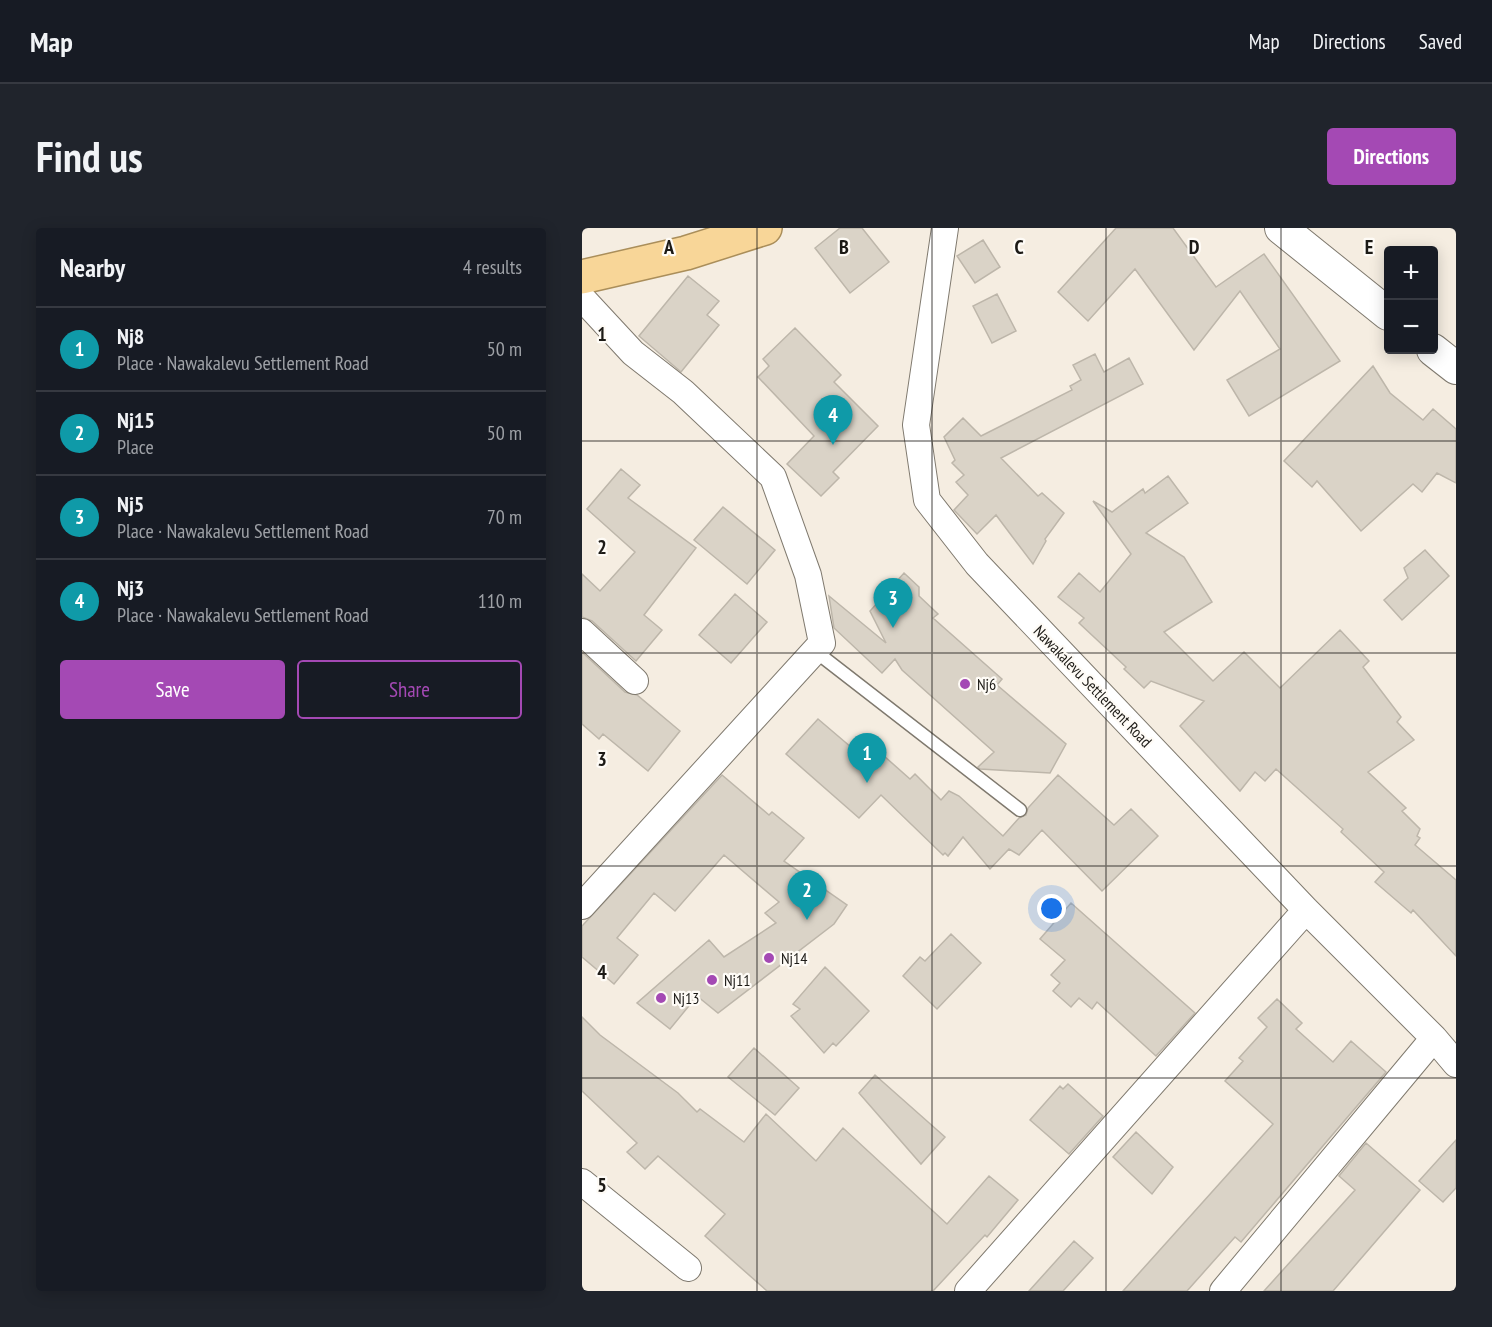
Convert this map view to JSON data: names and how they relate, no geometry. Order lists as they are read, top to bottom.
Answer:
{
  "streets": {
    "street": ["Nawakalevu Settlement Road"]
  },
  "places": [
    "Nj6",
    "Nj14",
    "Nj11",
    "Nj13"
  ],
  "page": {
    "header": "Map",
    "nav": ["Map", "Directions", "Saved"],
    "buttons": [
      "Directions",
      ["Save", "Share"]
    ],
    "title": "Find us",
    "heading": ["Nearby", "4 results"],
    "map_buttons": ["+", "−"],
    "list": [
      {
        "mark": "1",
        "name": "Nj8",
        "note": "Place · Nawakalevu Settlement Road",
        "value": "50 m"
      },
      {
        "mark": "2",
        "name": "Nj15",
        "note": "Place",
        "value": "50 m"
      },
      {
        "mark": "3",
        "name": "Nj5",
        "note": "Place · Nawakalevu Settlement Road",
        "value": "70 m"
      },
      {
        "mark": "4",
        "name": "Nj3",
        "note": "Place · Nawakalevu Settlement Road",
        "value": "110 m"
      }
    ],
    "pins": [
      "4",
      "3",
      "1",
      "2"
    ]
  },
  "grid": {
    "columns": [
      "A",
      "B",
      "C",
      "D",
      "E"
    ],
    "rows": [
      "1",
      "2",
      "3",
      "4",
      "5"
    ]
  }
}
